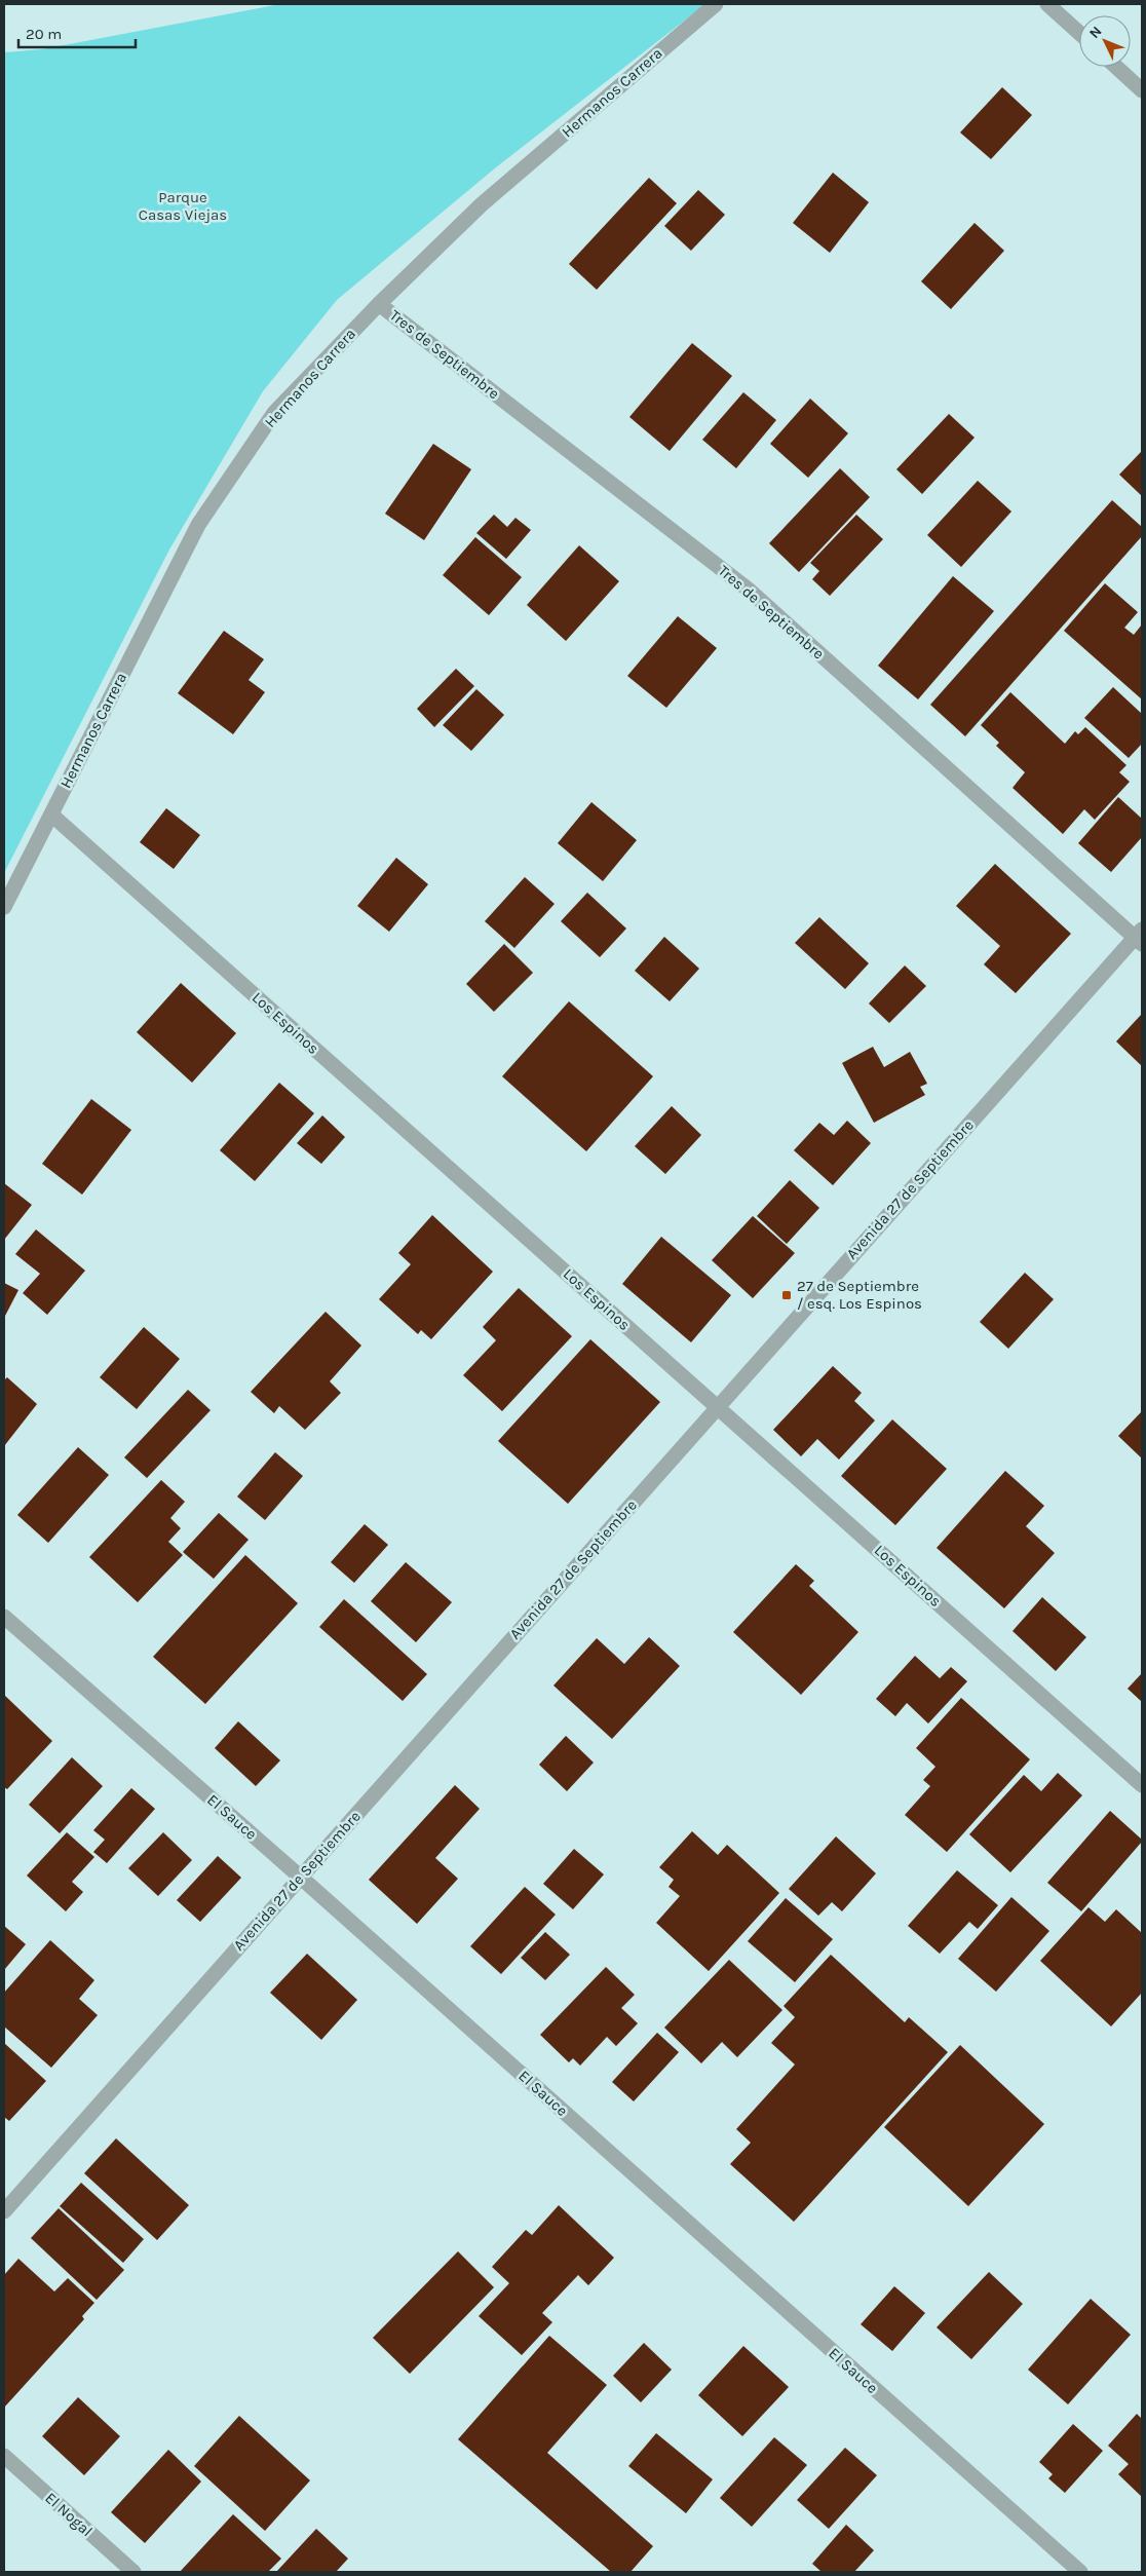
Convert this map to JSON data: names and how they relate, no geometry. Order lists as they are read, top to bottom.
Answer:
{
  "streets": {
    "street": [
      "Hermanos Carrera",
      "Tres de Septiembre",
      "Los Espinos",
      "Avenida 27 de Septiembre",
      "El Sauce",
      "El Nogal"
    ]
  },
  "crossings": [
    ["Hermanos Carrera", "Tres de Septiembre"],
    ["Hermanos Carrera", "Los Espinos"],
    ["Tres de Septiembre", "Avenida 27 de Septiembre"],
    ["Los Espinos", "Avenida 27 de Septiembre"],
    ["Avenida 27 de Septiembre", "El Sauce"]
  ],
  "parks": ["Parque Casas Viejas"],
  "places": {
    "transit": ["27 de Septiembre / esq. Los Espinos"]
  },
  "scale_bar": "20 m",
  "north": "top left"
}
